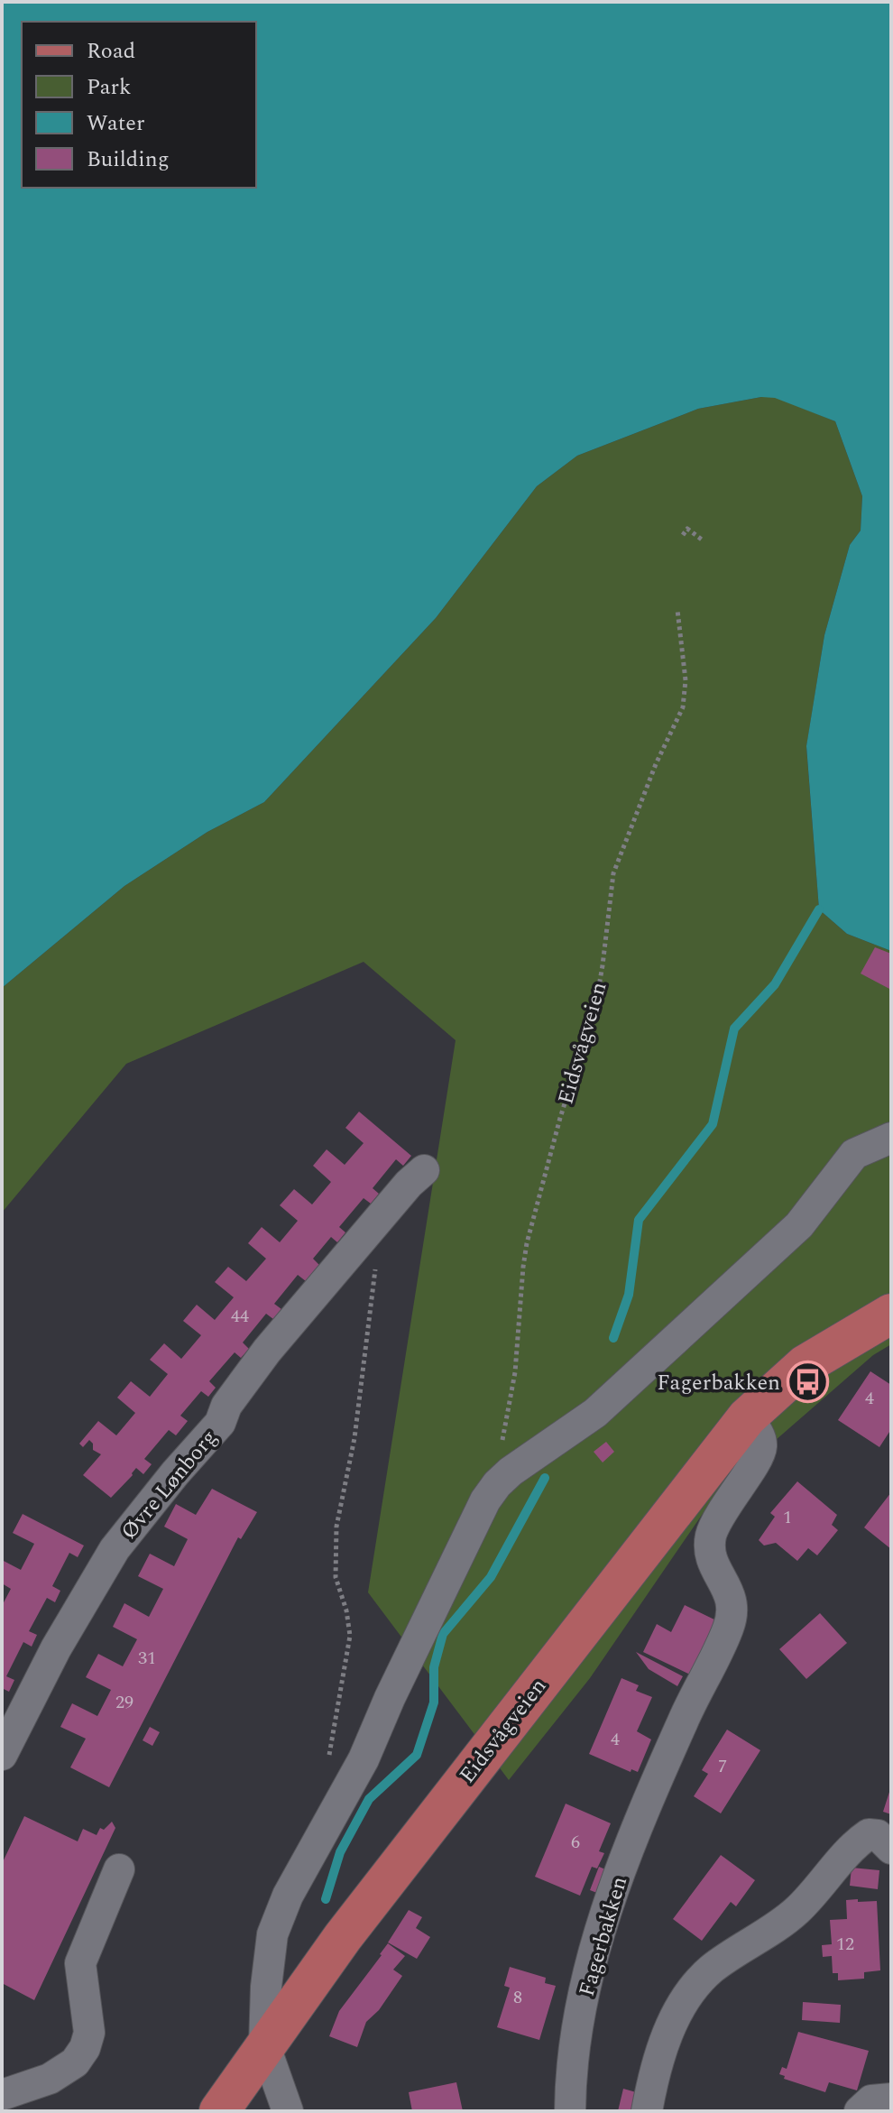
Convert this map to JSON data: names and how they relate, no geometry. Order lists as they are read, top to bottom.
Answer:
{
  "streets": {
    "main road": ["Eidsvågveien"],
    "street": ["Øvre Lønborg", "Fagerbakken"]
  },
  "crossings": [
    ["Eidsvågveien", "Fagerbakken"]
  ],
  "places": {
    "bus stop": ["Fagerbakken"]
  },
  "house_numbers": [
    "44",
    "4",
    "1",
    "31",
    "29",
    "4",
    "7",
    "6",
    "12",
    "8"
  ],
  "legend": [
    "Road",
    "Park",
    "Water",
    "Building"
  ]
}
